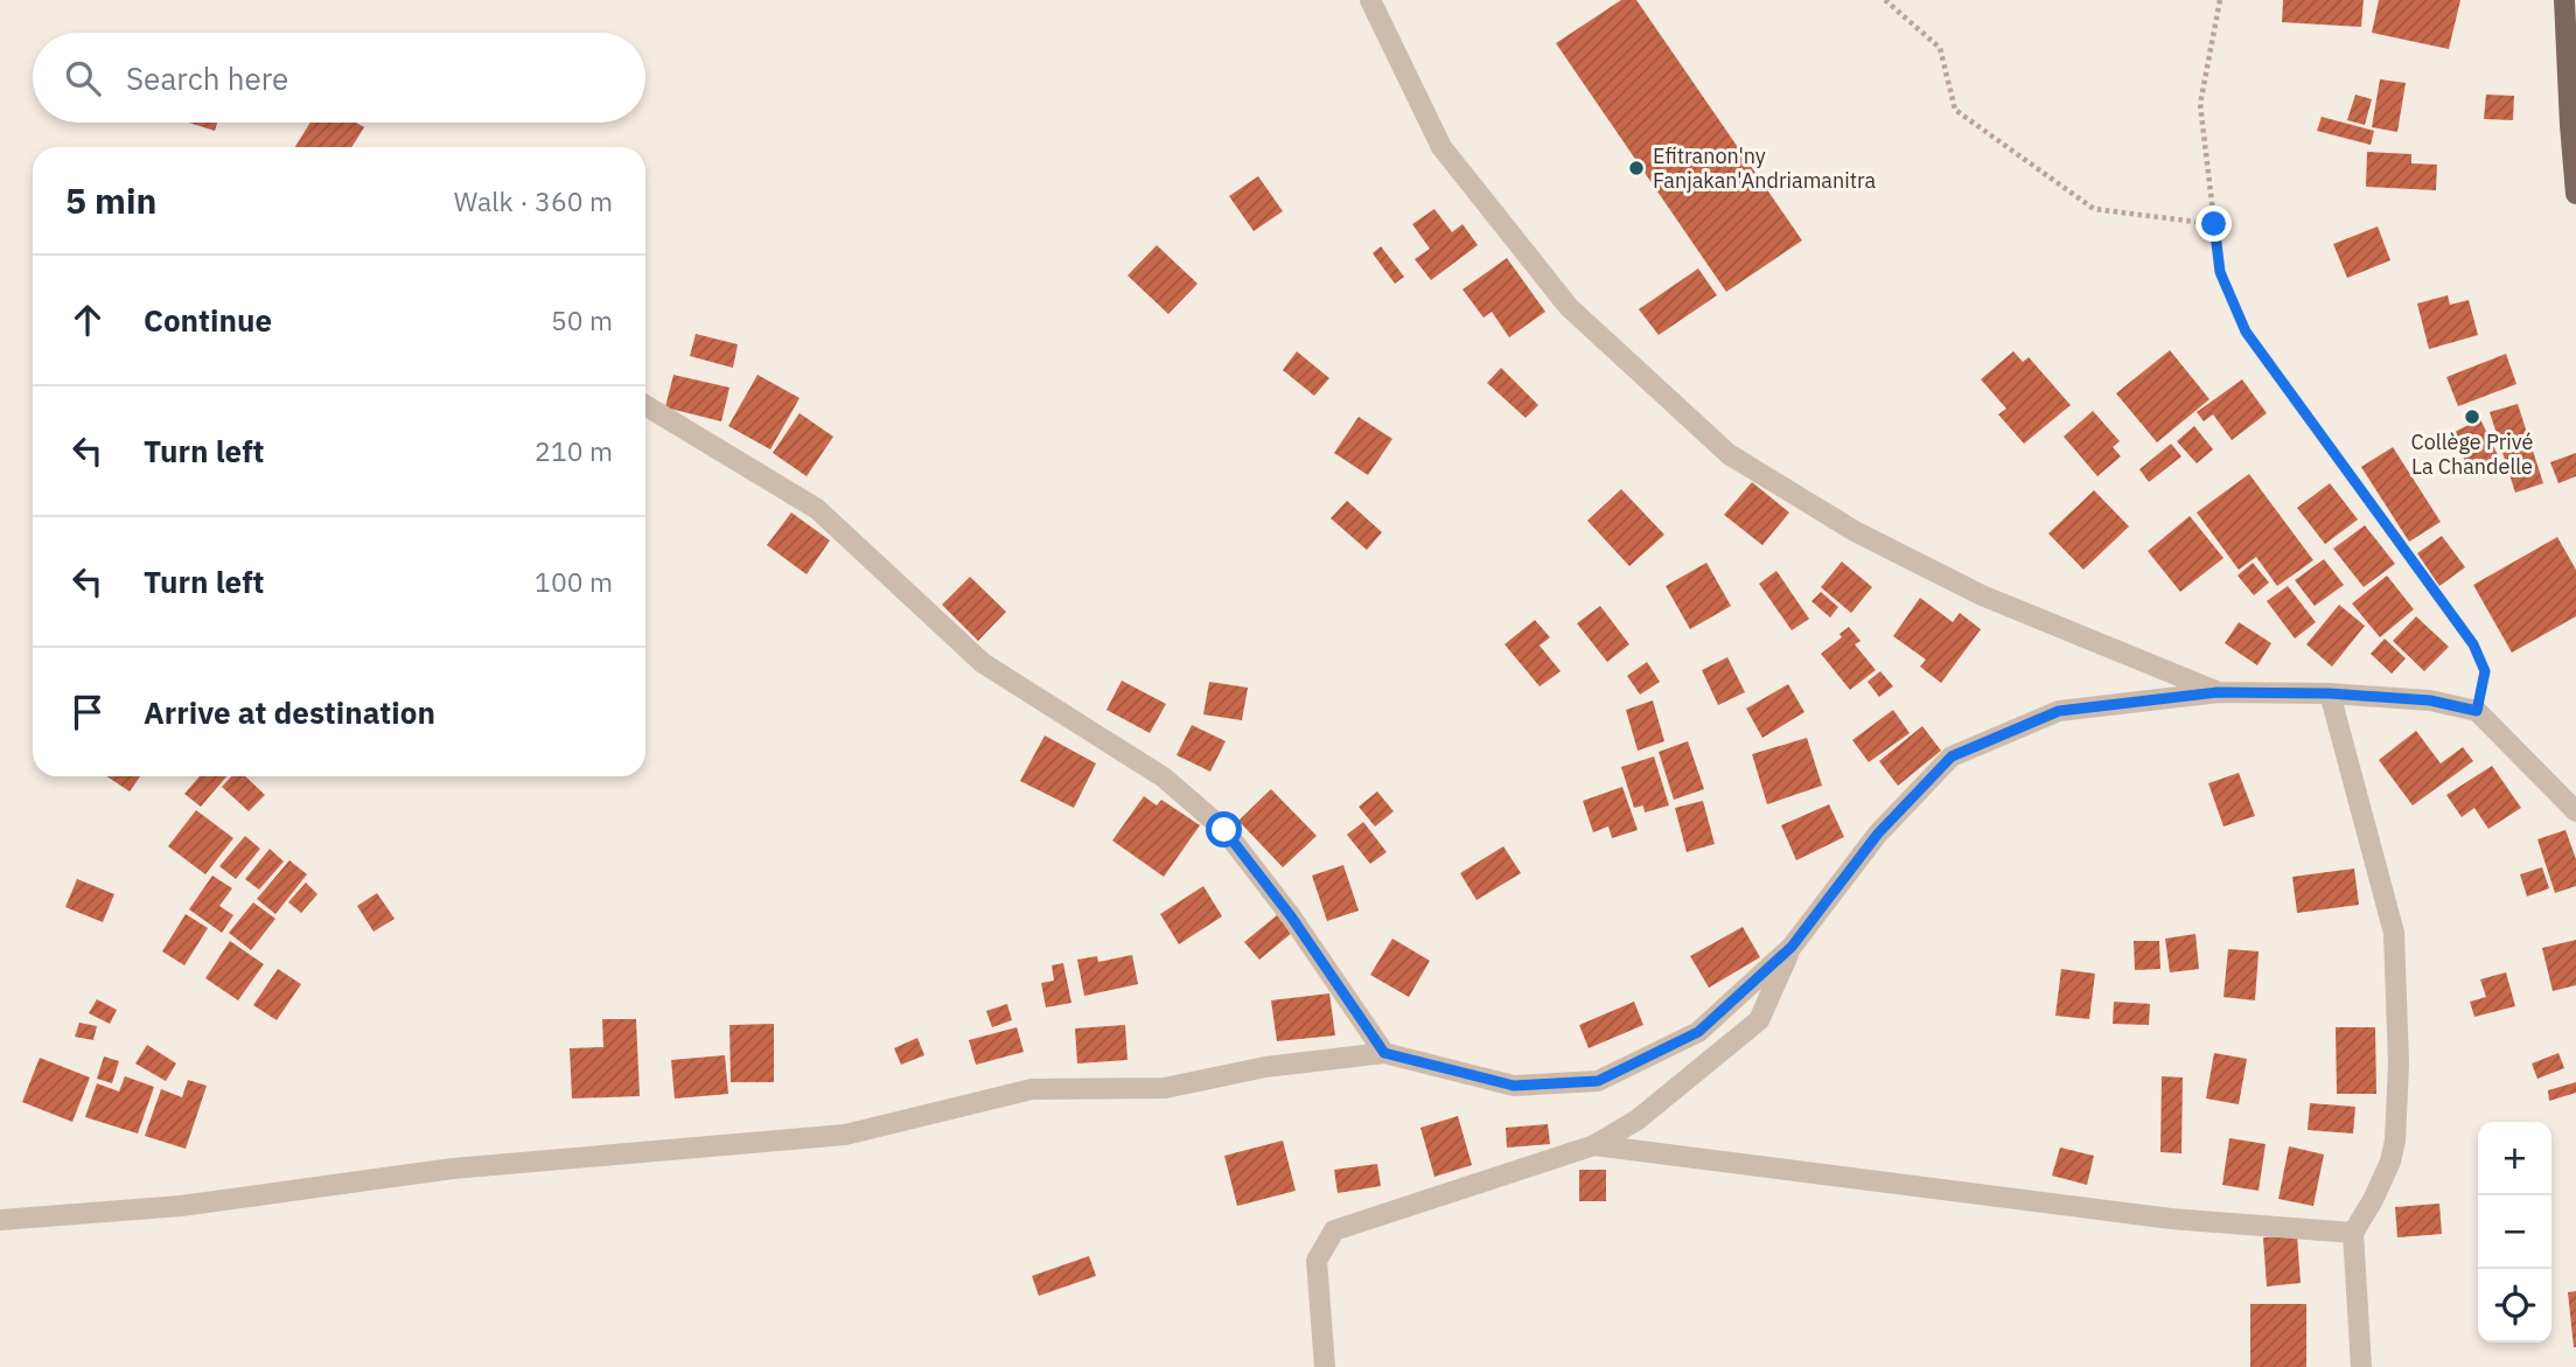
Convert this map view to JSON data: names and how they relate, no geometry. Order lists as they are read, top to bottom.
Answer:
{
  "places": ["Efitranon'ny Fanjakan'Andriamanitra", "Collège Privé La Chandelle"],
  "page": {
    "search": "Search here",
    "heading": ["5 min", "Walk · 360 m"],
    "list": [
      ["Continue", "50 m"],
      ["Turn left", "210 m"],
      ["Turn left", "100 m"],
      "Arrive at destination"
    ],
    "map_buttons": ["+", "−"]
  }
}
